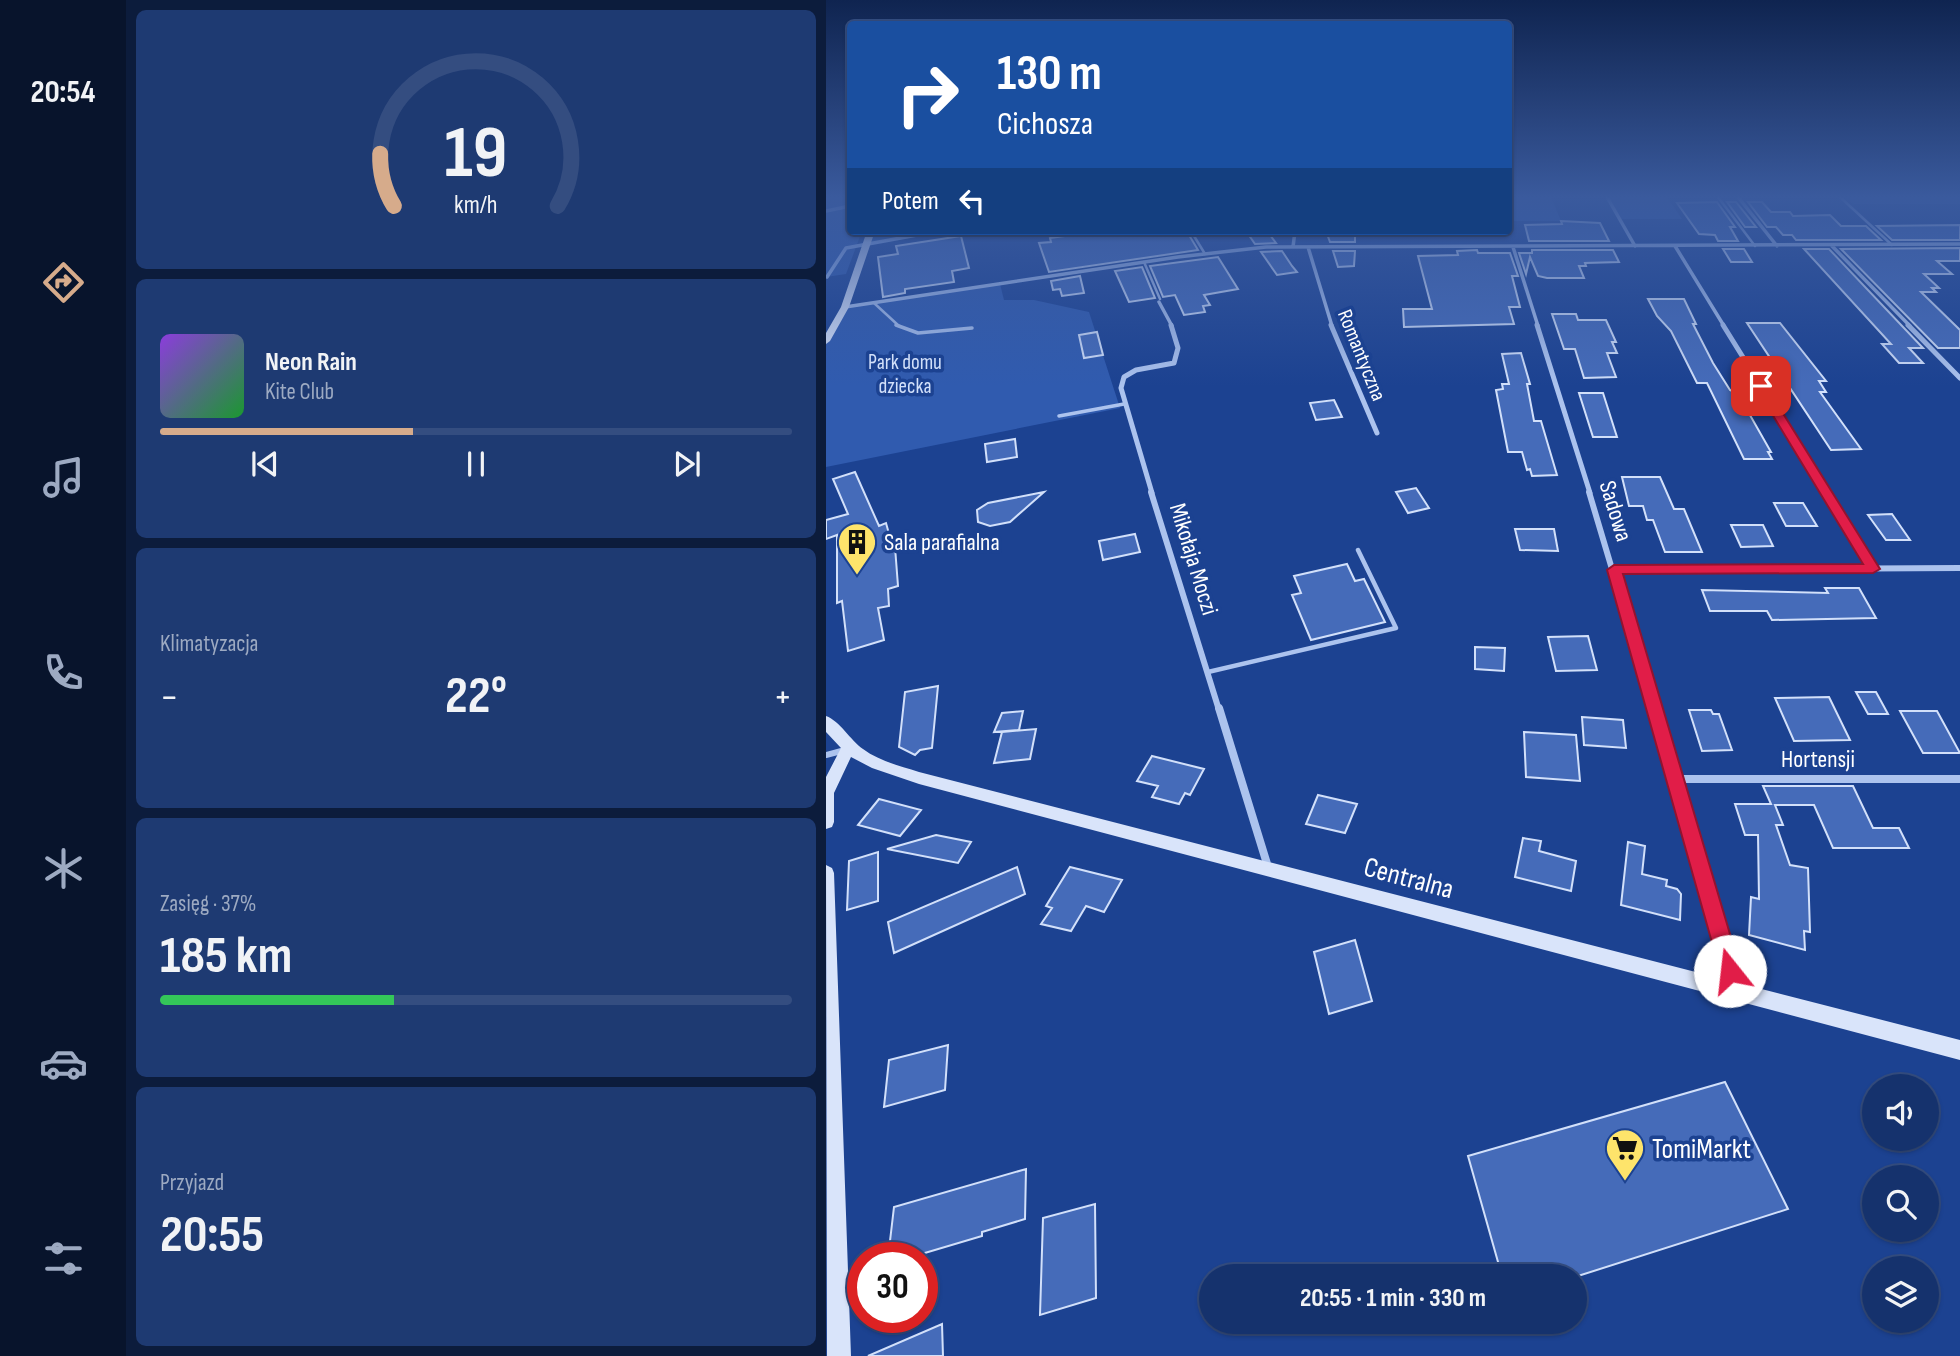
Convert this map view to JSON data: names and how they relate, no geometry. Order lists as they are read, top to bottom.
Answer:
{
  "streets": {
    "street": [
      "Romantyczna",
      "Sadowa",
      "Mikołaja Moczi",
      "Hortensji",
      "Centralna"
    ]
  },
  "crossings": [
    ["Sadowa", "Hortensji"],
    ["Sadowa", "Centralna"],
    ["Mikołaja Moczi", "Centralna"]
  ],
  "parks": ["Park domu dziecka"],
  "places": {
    "building": ["Sala parafialna"],
    "supermarket": ["TomiMarkt"]
  },
  "page": {
    "tabs": "20:54",
    "turn": ["130 m", "Cichosza"],
    "then": "Potem",
    "song": ["Neon Rain", "Kite Club"],
    "tile": [
      "Klimatyzacja",
      ["Zasięg · 37%", "185 km"],
      ["Przyjazd", "20:55"]
    ],
    "heat": ["−", "22°", "+"],
    "limit": "30",
    "trip": "20:55 · 1 min · 330 m",
    "gauge": ["19", "km/h"]
  }
}
